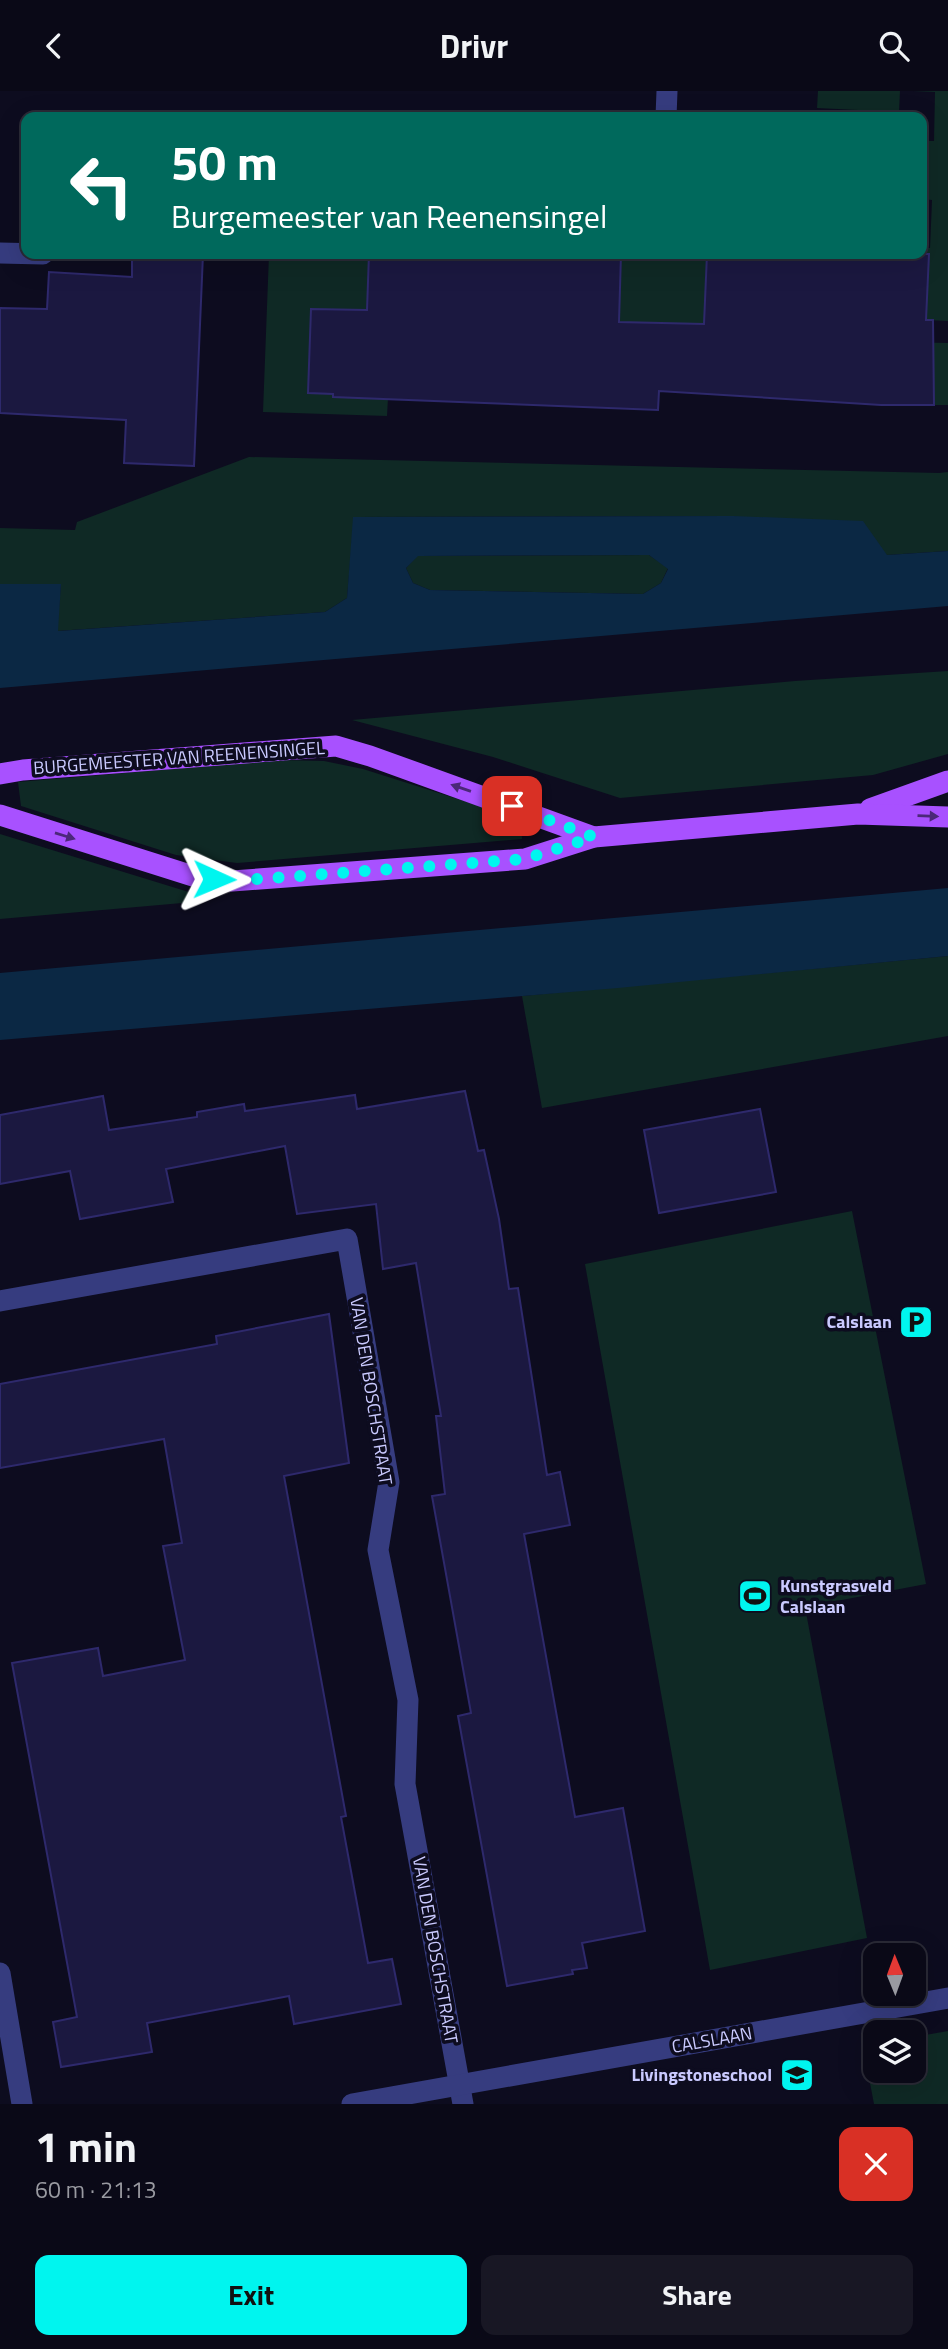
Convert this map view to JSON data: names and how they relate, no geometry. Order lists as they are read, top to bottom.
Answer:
{
  "streets": {
    "main road": ["BURGEMEESTER VAN REENENSINGEL"],
    "street": ["VAN DEN BOSCHSTRAAT", "CALSLAAN"]
  },
  "crossings": [
    ["VAN DEN BOSCHSTRAAT", "CALSLAAN"]
  ],
  "places": {
    "parking": ["Calslaan"],
    "sports": ["Kunstgrasveld Calslaan"],
    "school or university": ["Livingstoneschool"]
  },
  "north": "top",
  "page": {
    "header": "Drivr",
    "turn": ["50 m", "Burgemeester van Reenensingel"],
    "heading": ["1 min", "60 m · 21:13"],
    "buttons": ["Exit", "Share"]
  }
}
